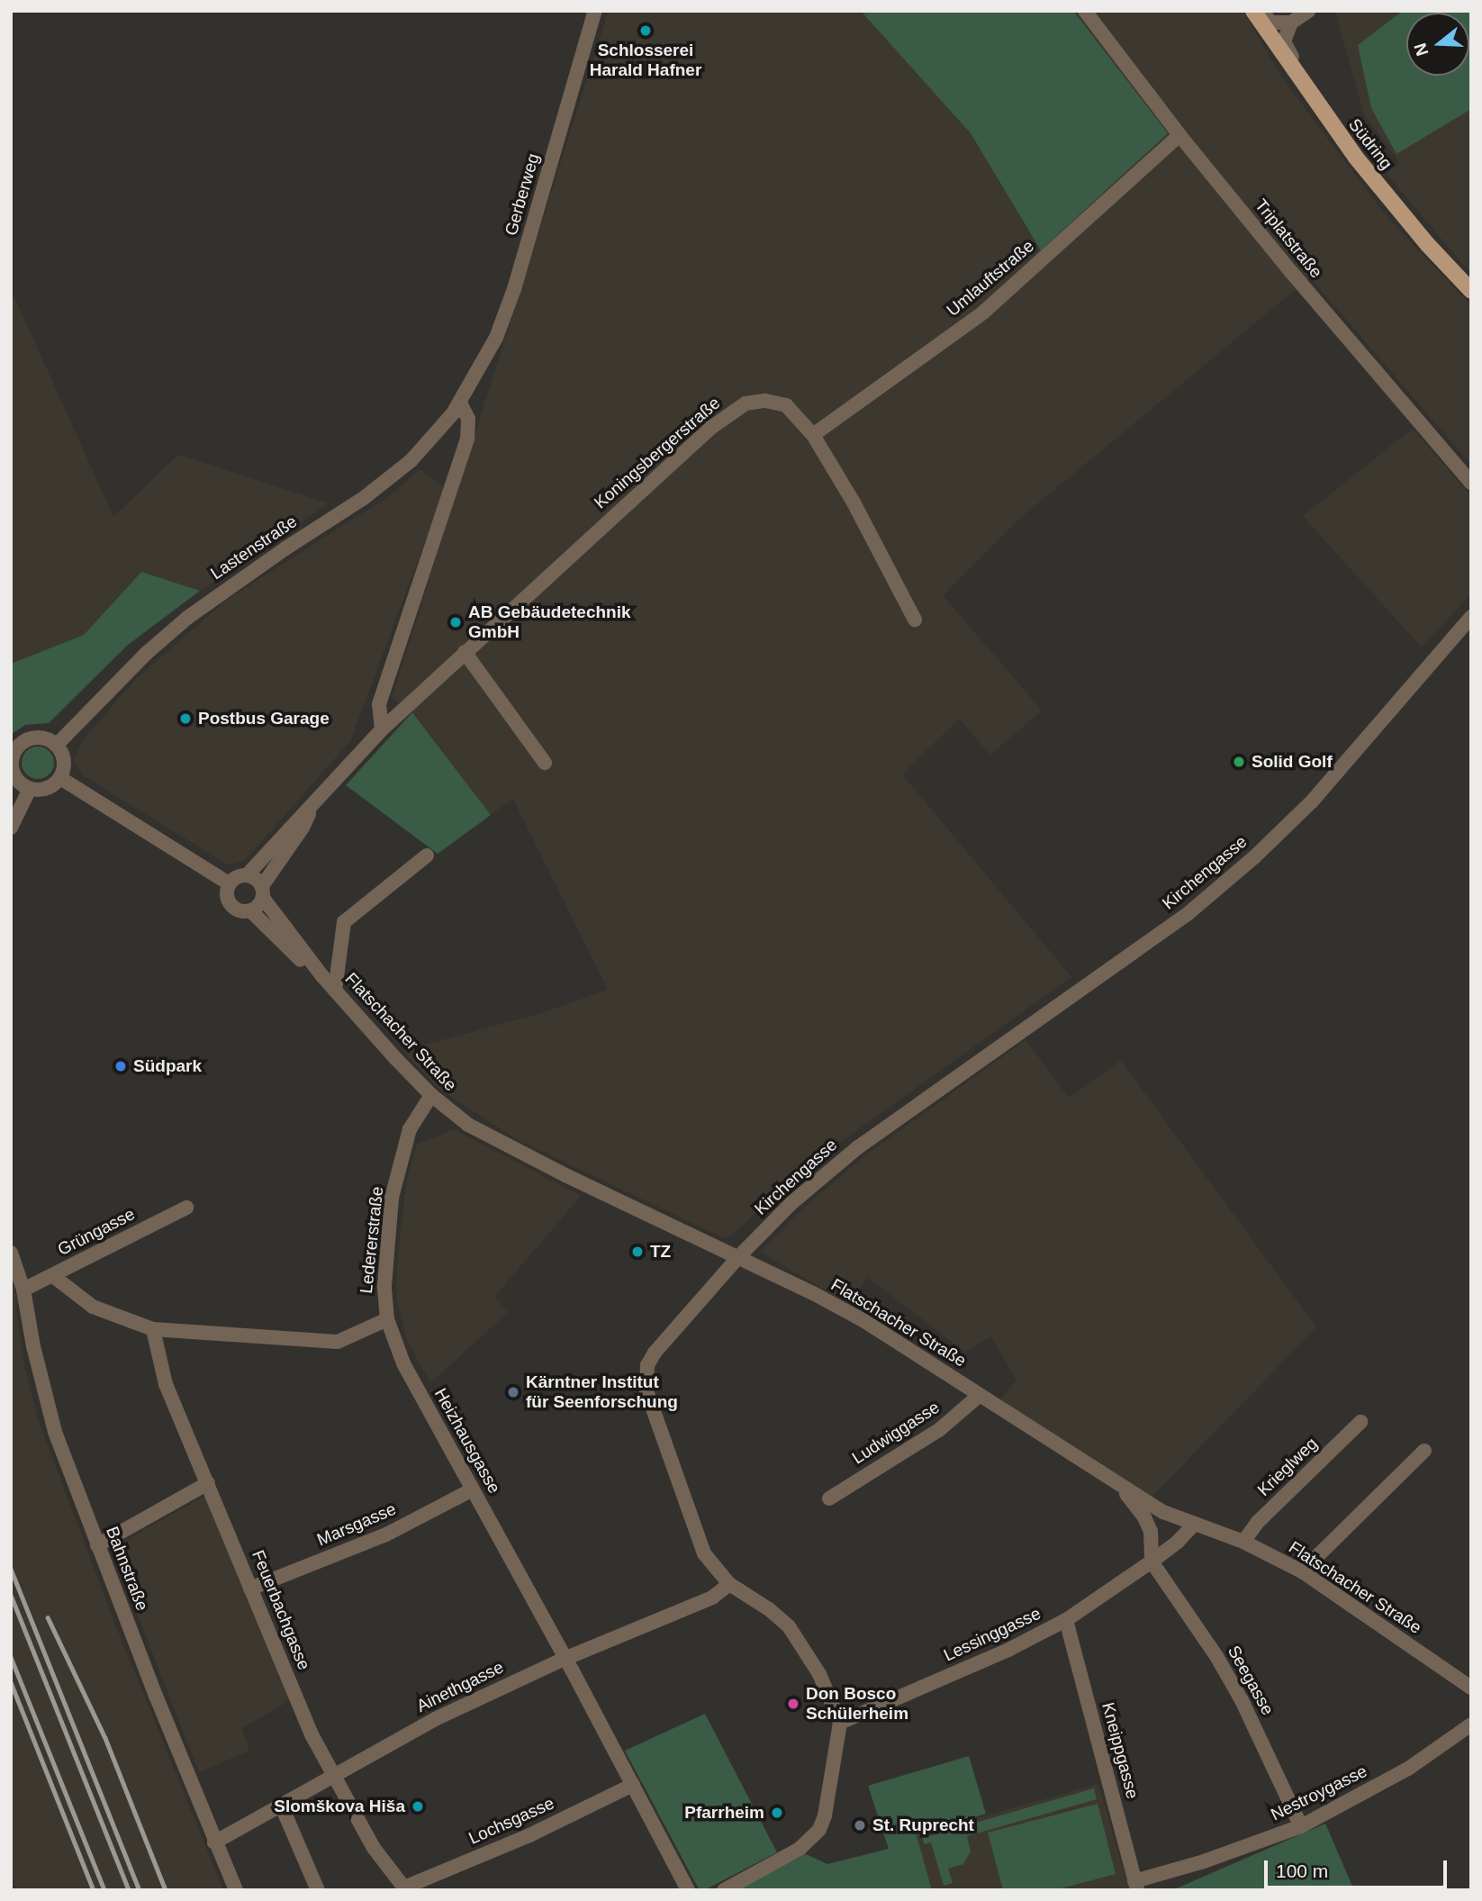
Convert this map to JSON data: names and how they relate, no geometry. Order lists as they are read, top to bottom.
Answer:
{
  "streets": {
    "main road": ["Südring"],
    "street": [
      "Gerberweg",
      "Triplatstraße",
      "Umlauftstraße",
      "Koningsbergerstraße",
      "Lastenstraße",
      "Kirchengasse",
      "Flatschacher Straße",
      "Grüngasse",
      "Ledererstraße",
      "Ludwiggasse",
      "Heizhausgasse",
      "Krieglweg",
      "Marsgasse",
      "Bahnstraße",
      "Feuerbachgasse",
      "Lessinggasse",
      "Seegasse",
      "Ainethgasse",
      "Kneippgasse",
      "Nestroygasse",
      "Lochsgasse"
    ]
  },
  "crossings": [
    ["Gerberweg", "Lastenstraße"],
    ["Triplatstraße", "Umlauftstraße"],
    ["Umlauftstraße", "Koningsbergerstraße"],
    ["Koningsbergerstraße", "Flatschacher Straße"],
    ["Kirchengasse", "Flatschacher Straße"],
    ["Kirchengasse", "Lessinggasse"],
    ["Kirchengasse", "Ainethgasse"],
    ["Flatschacher Straße", "Ledererstraße"],
    ["Flatschacher Straße", "Ludwiggasse"],
    ["Flatschacher Straße", "Krieglweg"],
    ["Flatschacher Straße", "Lessinggasse"],
    ["Grüngasse", "Bahnstraße"],
    ["Ledererstraße", "Heizhausgasse"],
    ["Heizhausgasse", "Marsgasse"],
    ["Heizhausgasse", "Ainethgasse"],
    ["Heizhausgasse", "Lochsgasse"],
    ["Marsgasse", "Feuerbachgasse"],
    ["Bahnstraße", "Ainethgasse"],
    ["Feuerbachgasse", "Ainethgasse"],
    ["Feuerbachgasse", "Lochsgasse"],
    ["Lessinggasse", "Seegasse"],
    ["Lessinggasse", "Kneippgasse"],
    ["Seegasse", "Nestroygasse"],
    ["Kneippgasse", "Nestroygasse"]
  ],
  "places": [
    "Schlosserei Harald Hafner",
    "AB Gebäudetechnik GmbH",
    "Postbus Garage",
    "Solid Golf",
    "Südpark",
    "TZ",
    "Kärntner Institut für Seenforschung",
    "Don Bosco Schülerheim",
    "Slomškova Hiša",
    "Pfarrheim",
    "St. Ruprecht"
  ],
  "scale_bar": "100 m",
  "north": "left"
}
